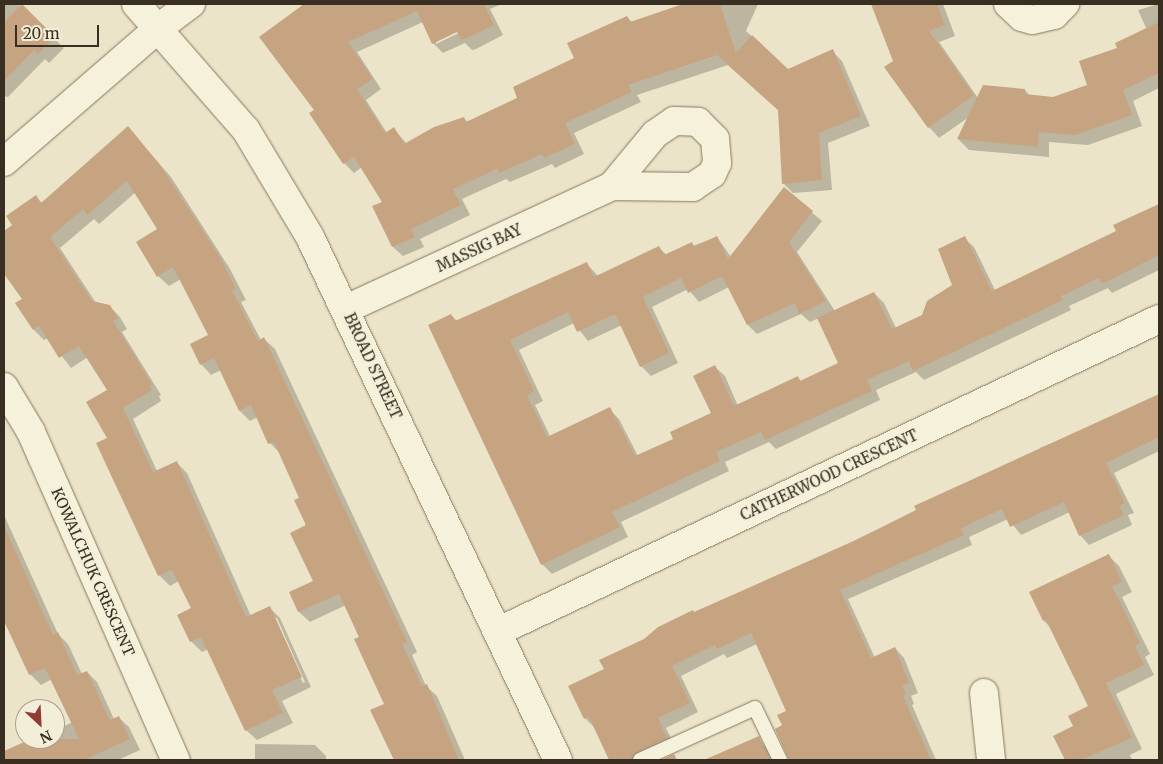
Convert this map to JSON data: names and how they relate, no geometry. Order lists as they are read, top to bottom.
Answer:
{
  "streets": {
    "street": [
      "MASSIG BAY",
      "BROAD STREET",
      "CATHERWOOD CRESCENT",
      "KOWALCHUK CRESCENT"
    ]
  },
  "crossings": [
    ["MASSIG BAY", "BROAD STREET"],
    ["BROAD STREET", "CATHERWOOD CRESCENT"]
  ],
  "scale_bar": "20 m",
  "north": "bottom right"
}
